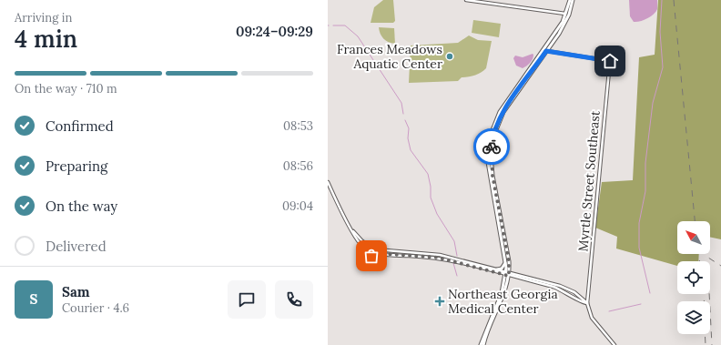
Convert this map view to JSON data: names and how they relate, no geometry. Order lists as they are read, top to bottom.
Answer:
{
  "streets": {
    "main road": ["Myrtle Street Southeast"]
  },
  "places": {
    "other": ["Frances Meadows Aquatic Center"],
    "health": ["Northeast Georgia Medical Center"]
  },
  "north": "top left",
  "page": {
    "heading": ["4 min", "Arriving in", "09:24–09:29"],
    "panel": ["Sam", "Courier · 4.6"],
    "bar": "On the way · 710 m",
    "list": [
      ["Confirmed", "08:53"],
      ["Preparing", "08:56"],
      ["On the way", "09:04"],
      "Delivered"
    ],
    "round": "S"
  }
}
